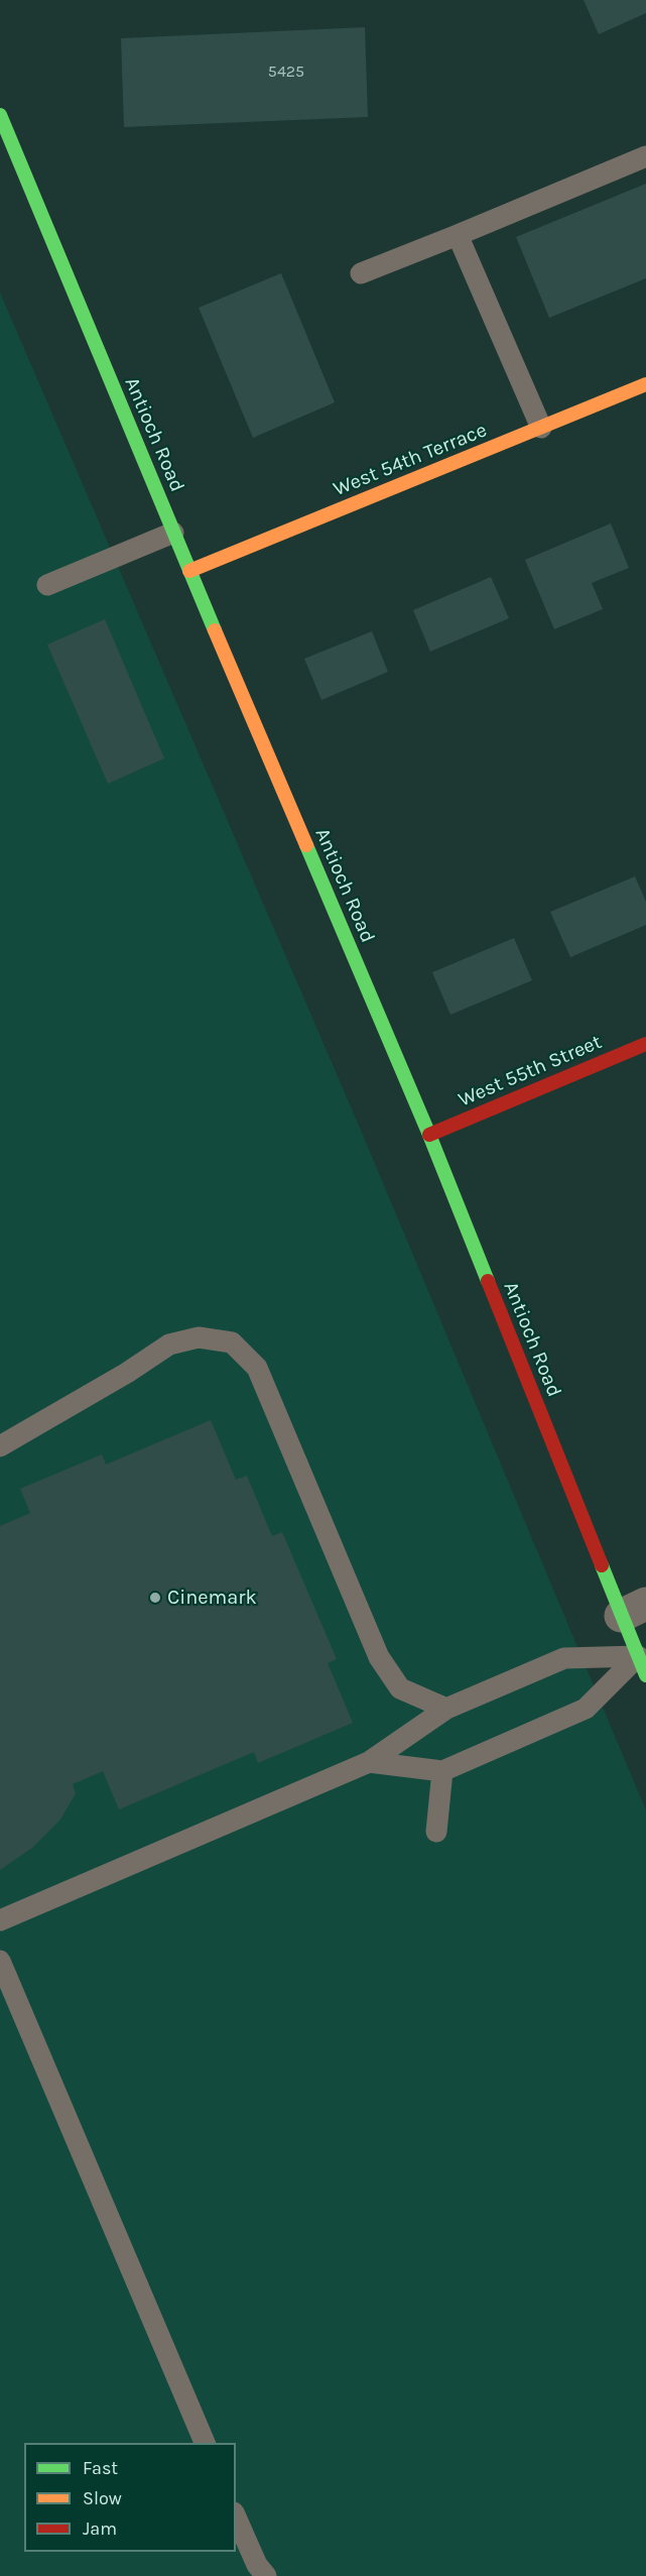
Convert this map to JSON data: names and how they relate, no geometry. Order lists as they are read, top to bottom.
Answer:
{
  "streets": {
    "main road": ["Antioch Road", "West 54th Terrace", "West 55th Street"]
  },
  "crossings": [
    ["Antioch Road", "West 54th Terrace"],
    ["Antioch Road", "West 55th Street"]
  ],
  "places": ["Cinemark"],
  "house_numbers": ["5425"],
  "legend": ["Fast", "Slow", "Jam"]
}
